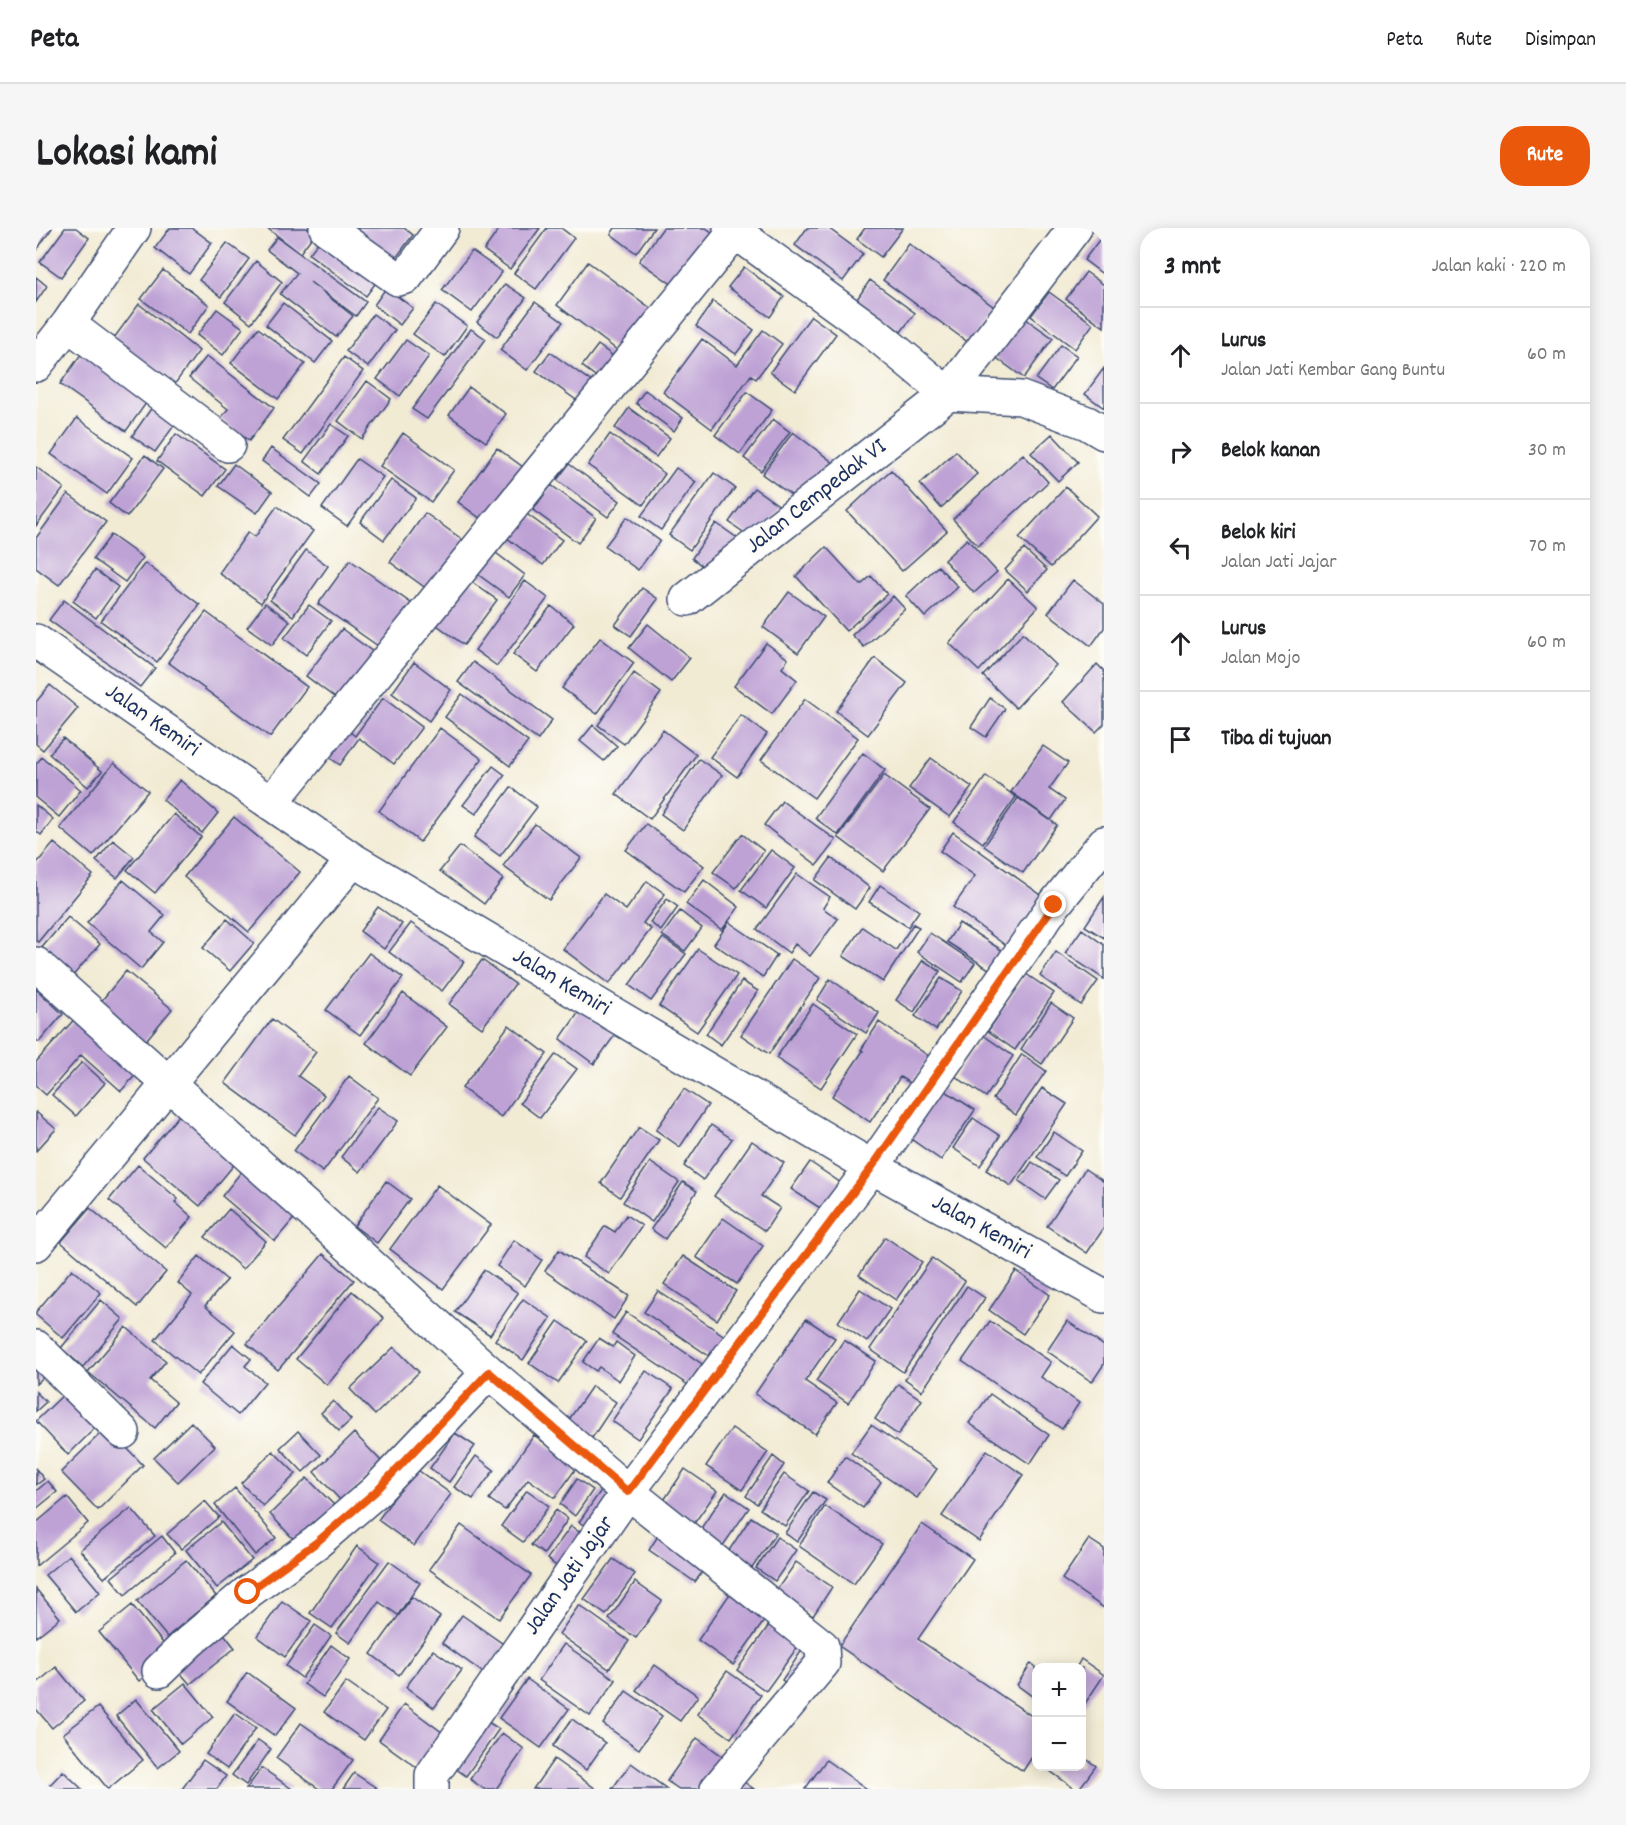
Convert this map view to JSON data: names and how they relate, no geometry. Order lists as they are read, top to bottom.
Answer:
{
  "streets": {
    "street": ["Jalan Cempedak VI", "Jalan Kemiri", "Jalan Jati Jajar"]
  },
  "crossings": [
    ["Jalan Kemiri", "Jalan Jati Jajar"]
  ],
  "page": {
    "header": "Peta",
    "nav": ["Peta", "Rute", "Disimpan"],
    "title": "Lokasi kami",
    "buttons": "Rute",
    "heading": ["3 mnt", "Jalan kaki · 220 m"],
    "list": [
      ["Lurus", "Jalan Jati Kembar Gang Buntu", "60 m"],
      ["Belok kanan", "30 m"],
      ["Belok kiri", "Jalan Jati Jajar", "70 m"],
      ["Lurus", "Jalan Mojo", "60 m"],
      "Tiba di tujuan"
    ],
    "map_buttons": ["+", "−"]
  }
}
